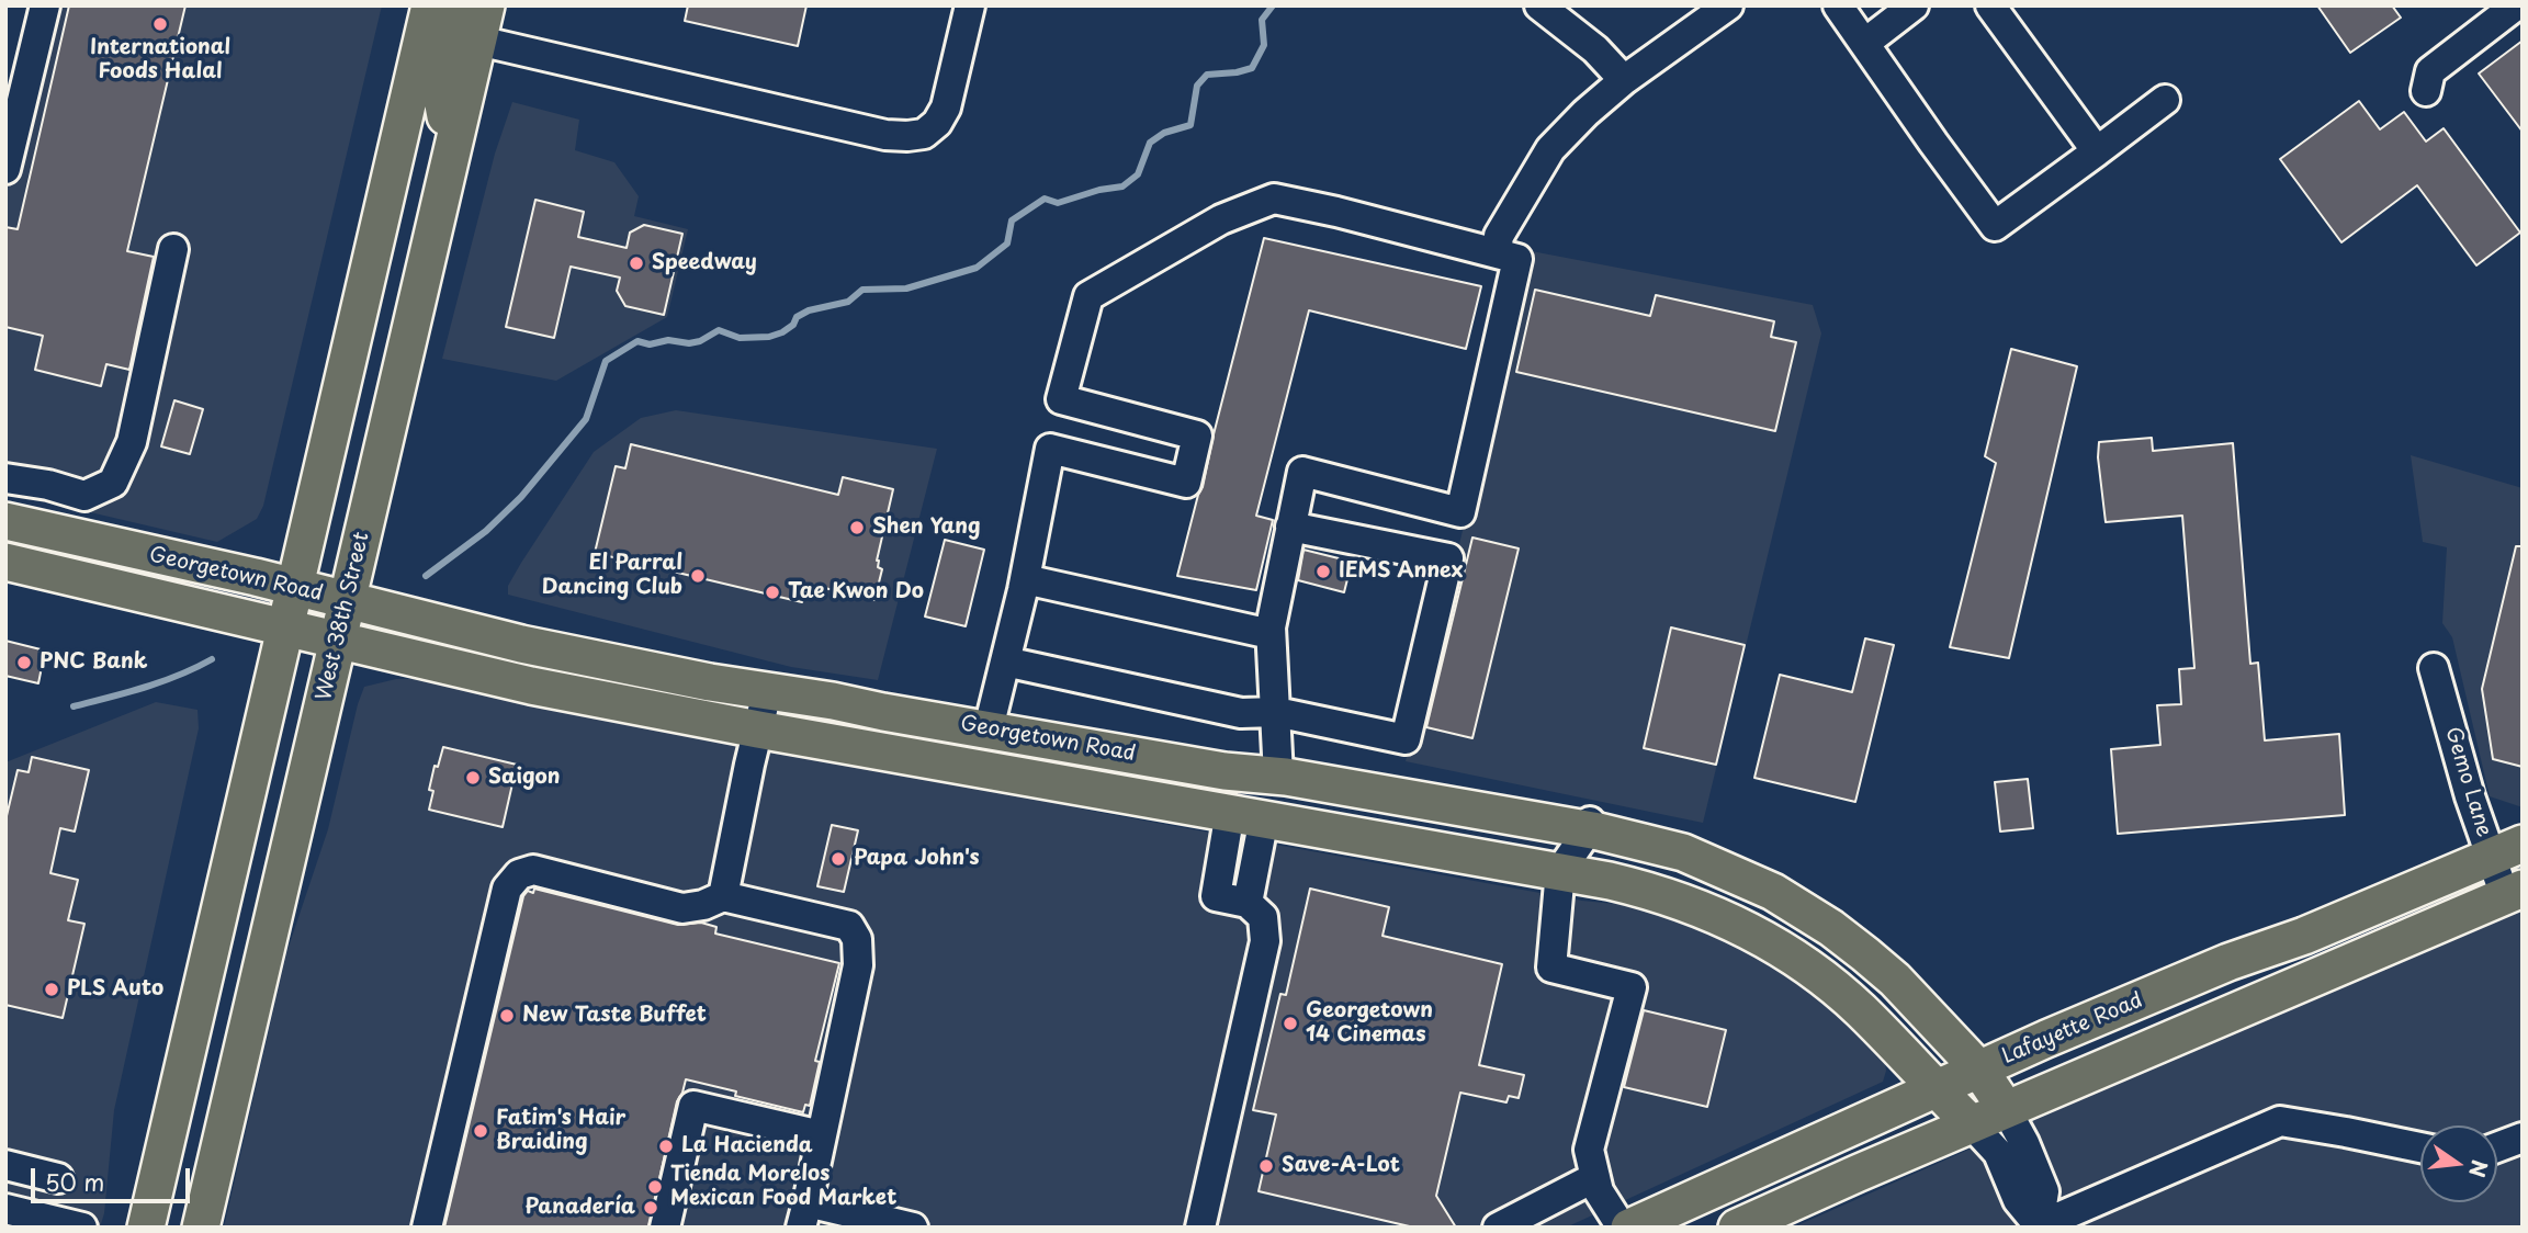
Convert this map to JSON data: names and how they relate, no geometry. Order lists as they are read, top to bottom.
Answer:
{
  "streets": {
    "main road": ["Georgetown Road", "West 38th Street", "Lafayette Road"],
    "street": ["Gemo Lane"]
  },
  "crossings": [
    ["Georgetown Road", "West 38th Street"],
    ["Georgetown Road", "Lafayette Road"],
    ["Gemo Lane", "Lafayette Road"]
  ],
  "places": [
    "International Foods Halal",
    "Speedway",
    "Shen Yang",
    "IEMS Annex",
    "El Parral Dancing Club",
    "Tae Kwon Do",
    "PNC Bank",
    "Saigon",
    "Papa John's",
    "PLS Auto",
    "New Taste Buffet",
    "Georgetown 14 Cinemas",
    "Fatim's Hair Braiding",
    "La Hacienda",
    "Save-A-Lot",
    "Tienda Morelos Mexican Food Market",
    "Panadería"
  ],
  "scale_bar": "50 m",
  "north": "right"
}
